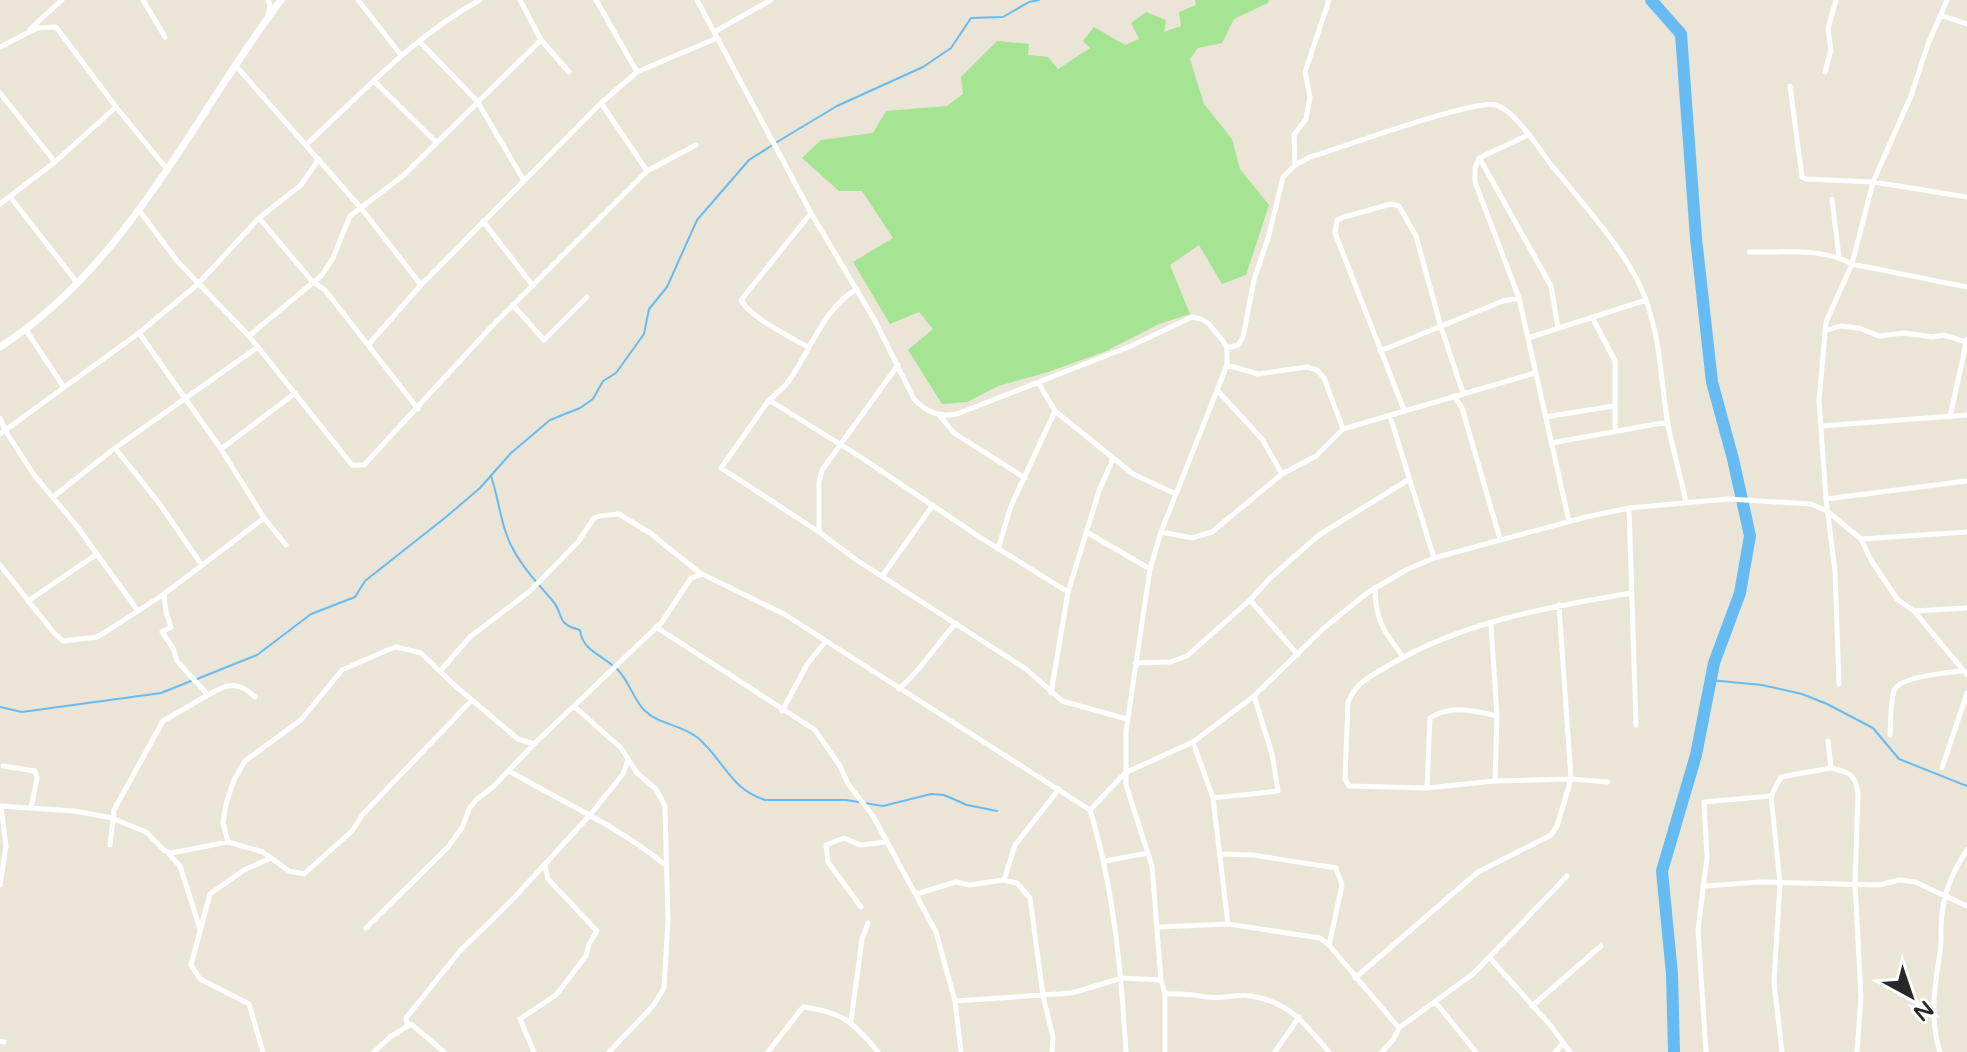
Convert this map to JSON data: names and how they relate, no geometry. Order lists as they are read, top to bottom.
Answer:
{
  "north": "bottom right"
}
